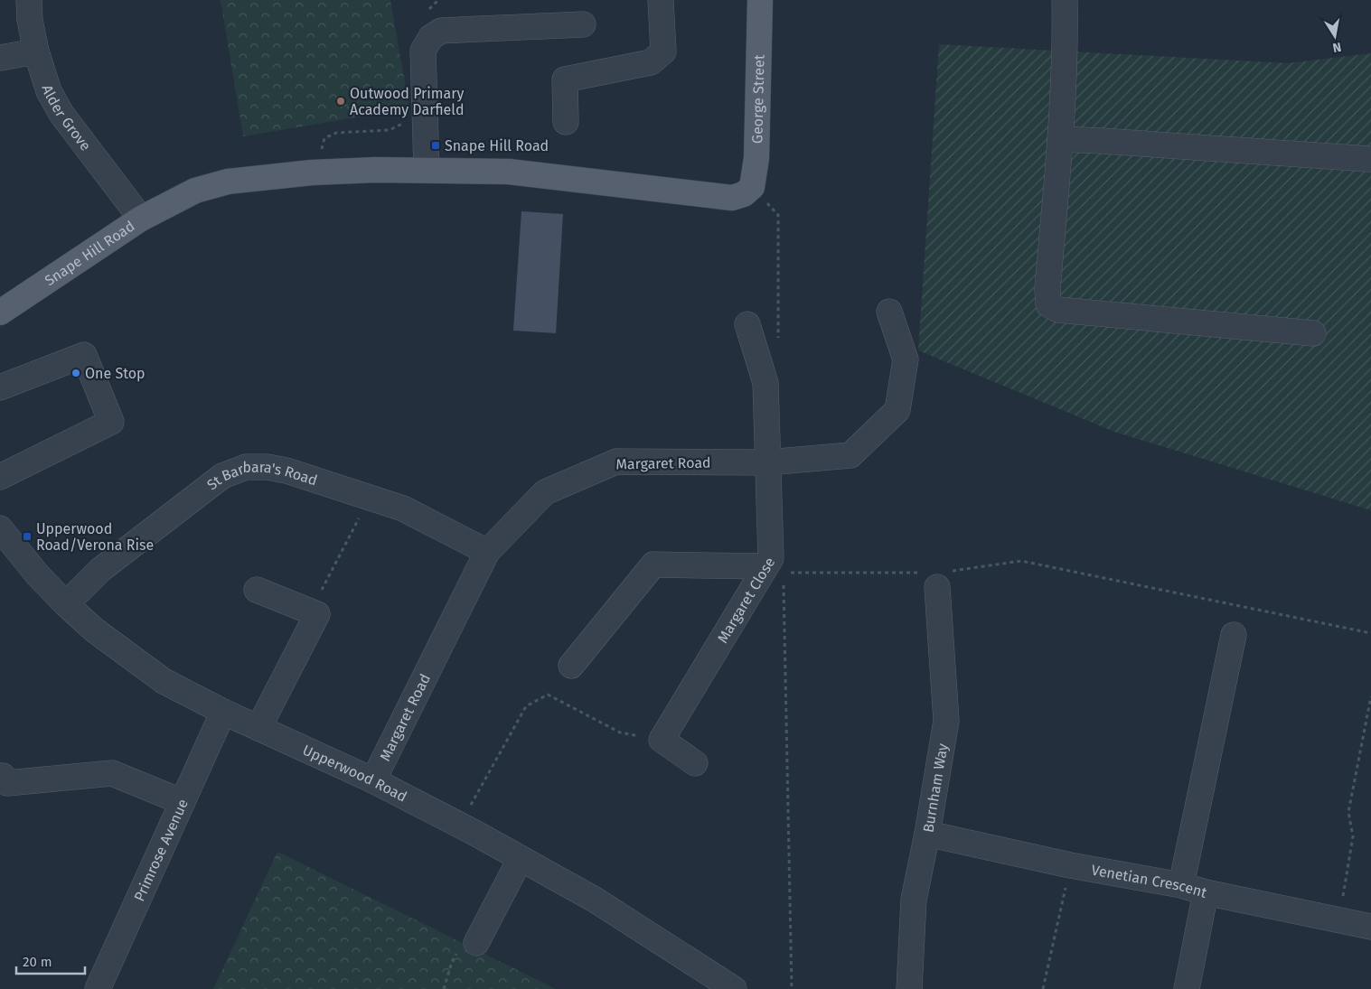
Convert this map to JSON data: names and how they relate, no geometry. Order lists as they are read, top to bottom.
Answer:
{
  "streets": {
    "main road": ["George Street", "Snape Hill Road"],
    "street": [
      "Alder Grove",
      "Margaret Road",
      "St Barbara's Road",
      "Margaret Close",
      "Upperwood Road",
      "Burnham Way",
      "Primrose Avenue",
      "Venetian Crescent"
    ]
  },
  "crossings": [
    ["George Street", "Snape Hill Road"],
    ["Alder Grove", "Snape Hill Road"],
    ["Margaret Road", "St Barbara's Road"],
    ["Margaret Road", "Margaret Close"],
    ["Margaret Road", "Upperwood Road"],
    ["St Barbara's Road", "Upperwood Road"],
    ["Upperwood Road", "Primrose Avenue"],
    ["Burnham Way", "Venetian Crescent"]
  ],
  "places": {
    "other": ["Outwood Primary Academy Darfield", "One Stop"],
    "transit": ["Snape Hill Road", "Upperwood Road/Verona Rise"]
  },
  "scale_bar": "20 m",
  "north": "bottom"
}
